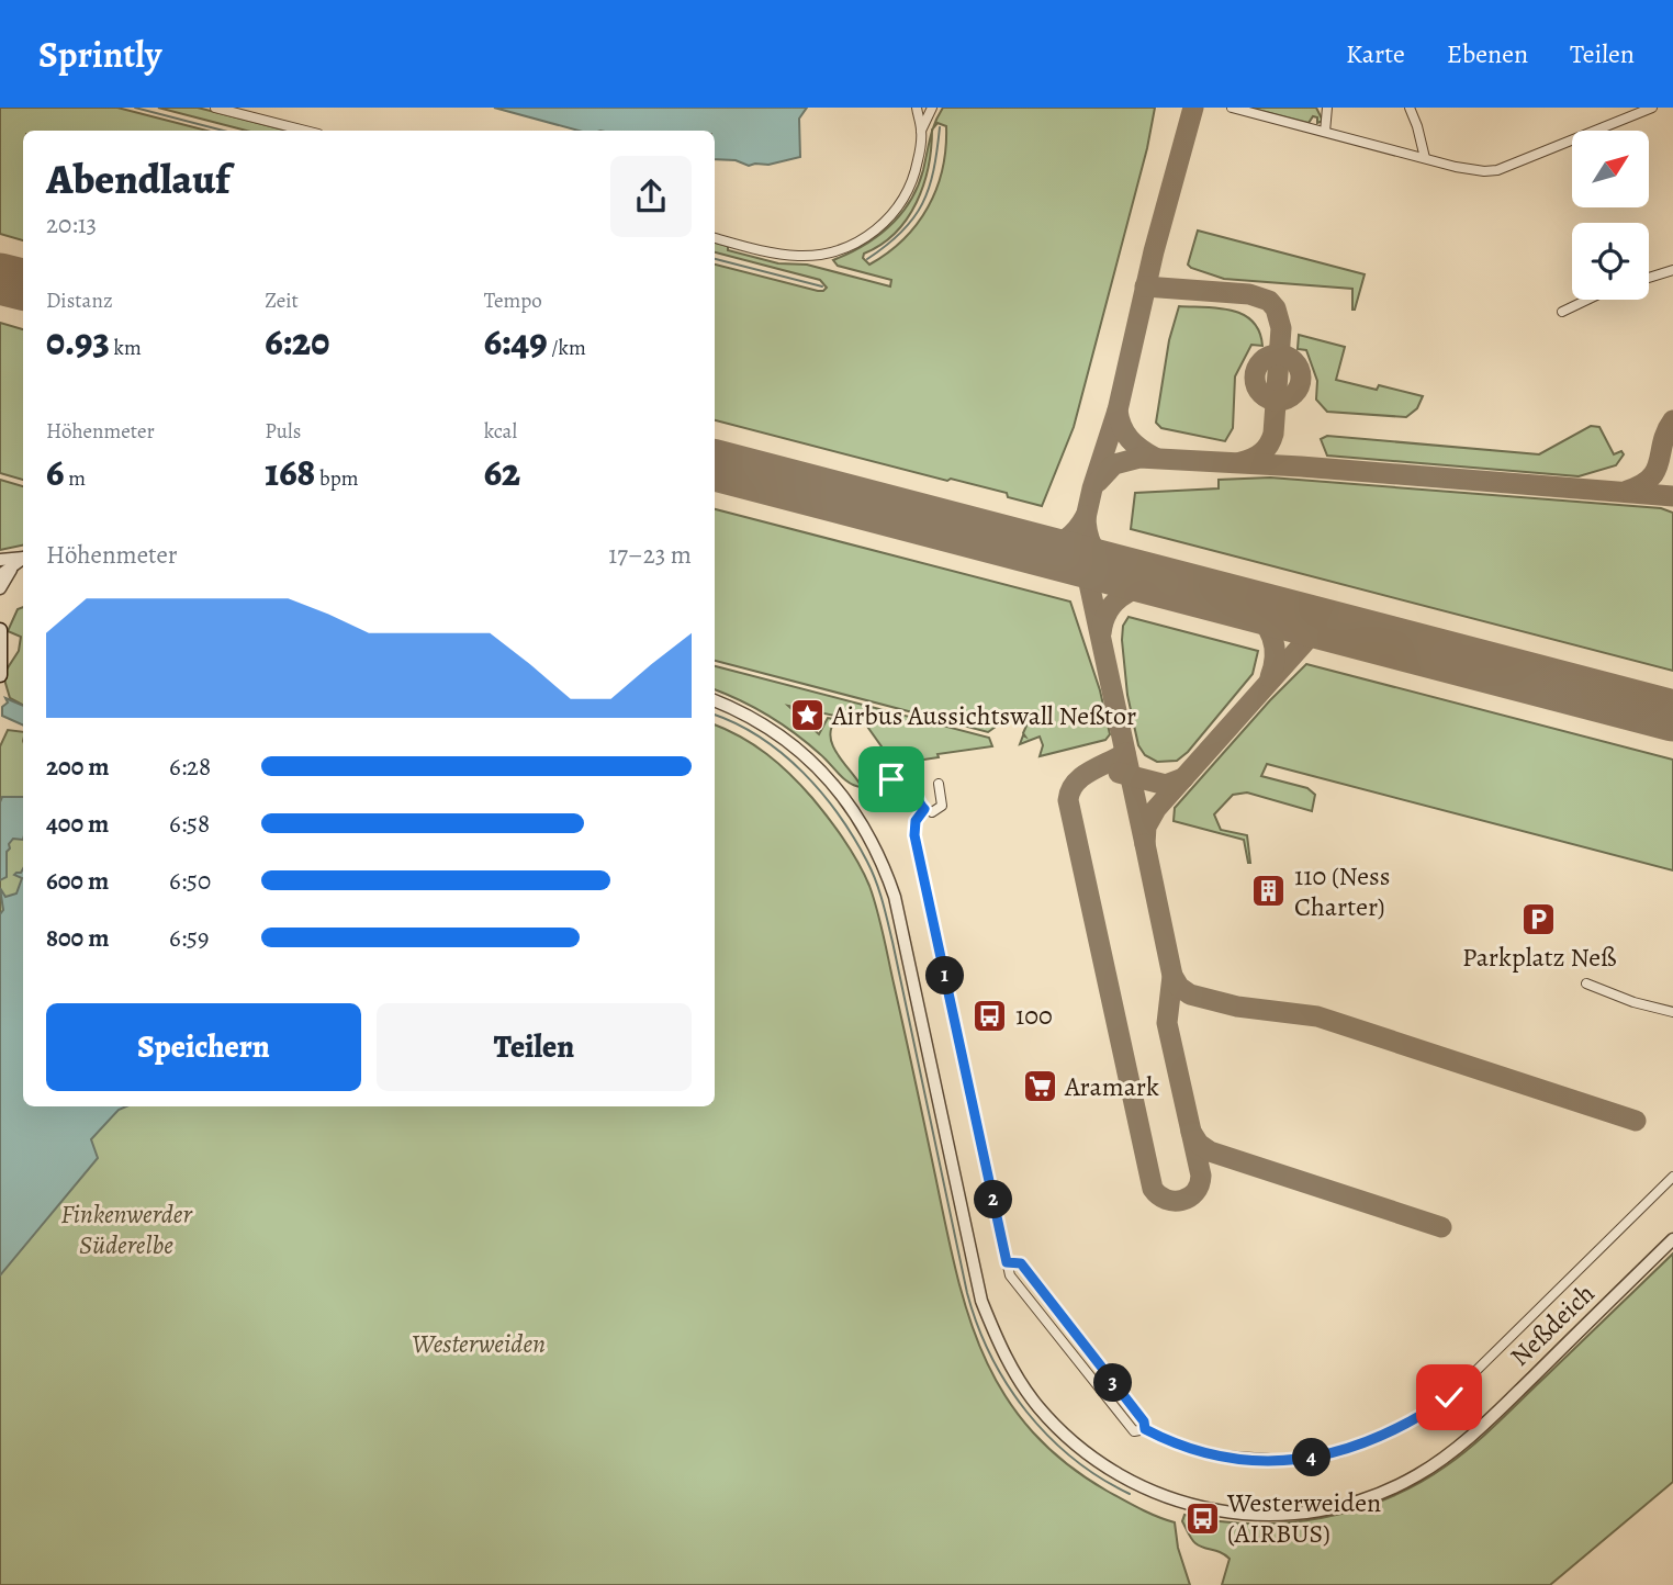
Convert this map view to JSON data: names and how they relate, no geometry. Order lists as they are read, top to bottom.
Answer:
{
  "streets": {
    "street": ["Neßdeich"]
  },
  "parks": ["Finkenwerder Süderelbe", "Westerweiden"],
  "places": {
    "place": ["Airbus Aussichtswall Neßtor"],
    "building": ["110 (Ness Charter)"],
    "parking": ["Parkplatz Neß"],
    "bus stop": ["100", "Westerweiden (AIRBUS)"],
    "supermarket": ["Aramark"]
  },
  "north": "top right",
  "page": {
    "header": "Sprintly",
    "nav": ["Karte", "Ebenen", "Teilen"],
    "heading": ["Abendlauf", "20:13"],
    "stats": [
      ["Distanz", "0.93 km"],
      ["Zeit", "6:20"],
      ["Tempo", "6:49 /km"],
      ["Höhenmeter", "6 m"],
      ["Puls", "168 bpm"],
      ["kcal", "62"]
    ],
    "chart": ["Höhenmeter", "17–23 m"],
    "list": [
      {
        "name": "200 m",
        "note": "6:28"
      },
      {
        "name": "400 m",
        "note": "6:58"
      },
      {
        "name": "600 m",
        "note": "6:50"
      },
      {
        "name": "800 m",
        "note": "6:59"
      }
    ],
    "pins": [
      "1",
      "2",
      "3",
      "4"
    ],
    "buttons": ["Speichern", "Teilen"]
  }
}
